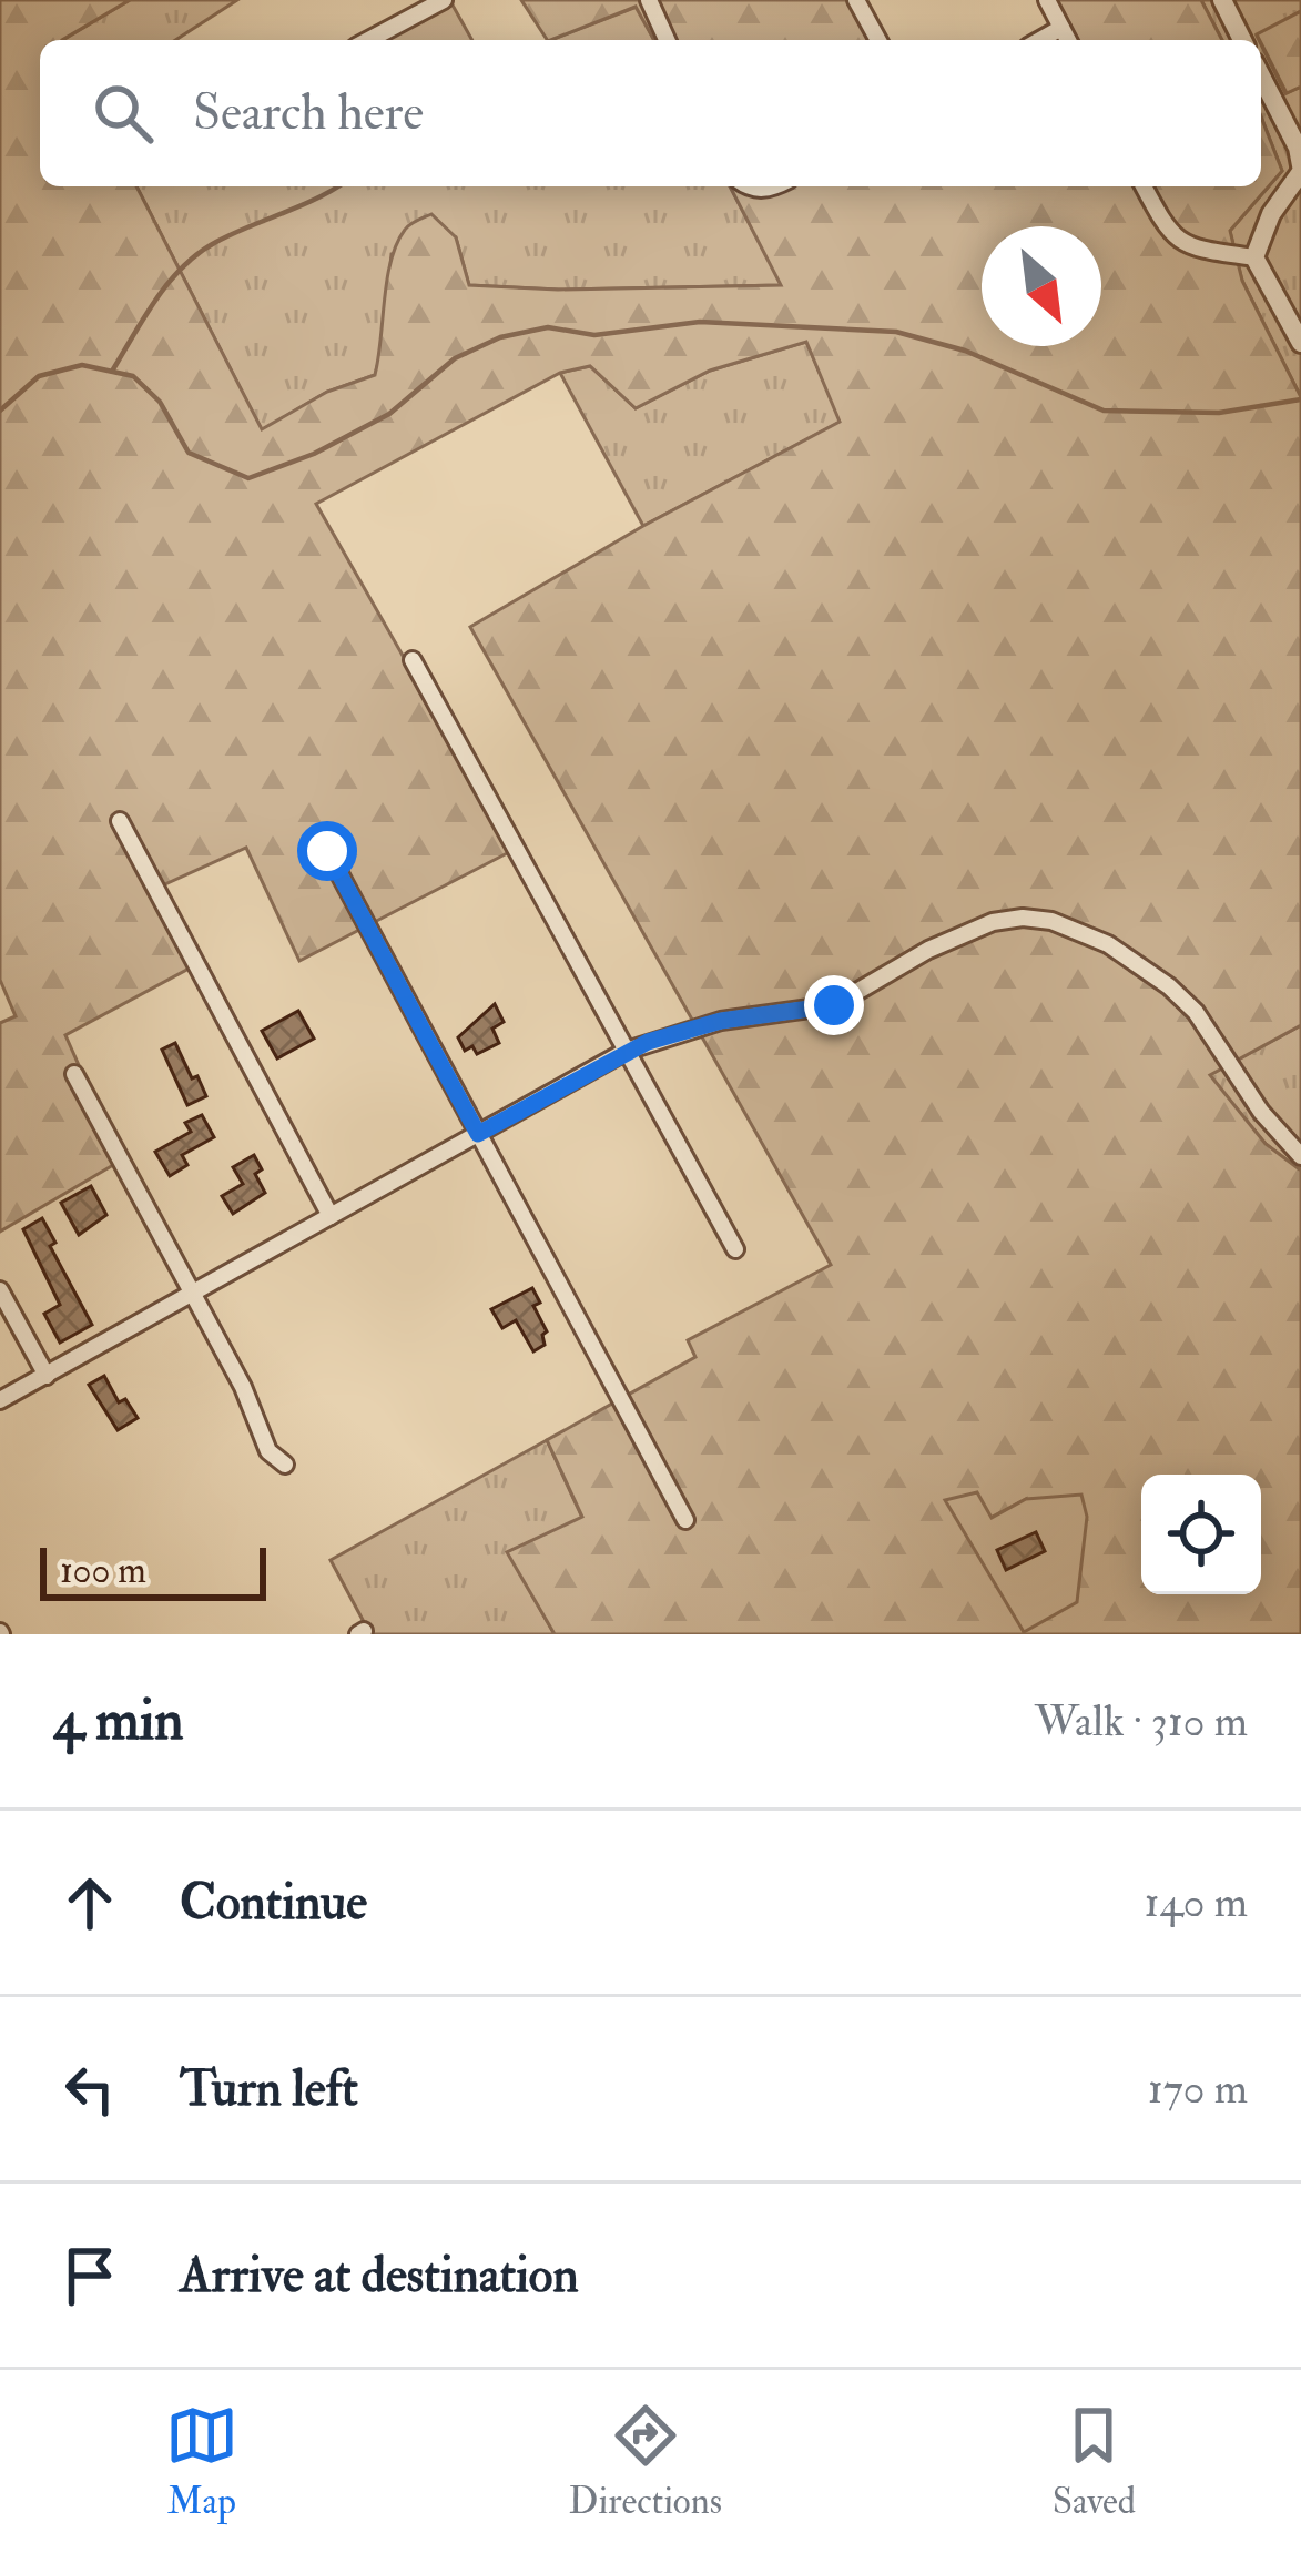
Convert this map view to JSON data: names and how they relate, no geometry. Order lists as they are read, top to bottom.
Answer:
{
  "scale_bar": "100 m",
  "north": "bottom right",
  "page": {
    "search": "Search here",
    "scale": "100 m",
    "heading": ["4 min", "Walk · 310 m"],
    "list": [
      ["Continue", "140 m"],
      ["Turn left", "170 m"],
      "Arrive at destination"
    ],
    "nav": ["Map", "Directions", "Saved"]
  }
}
